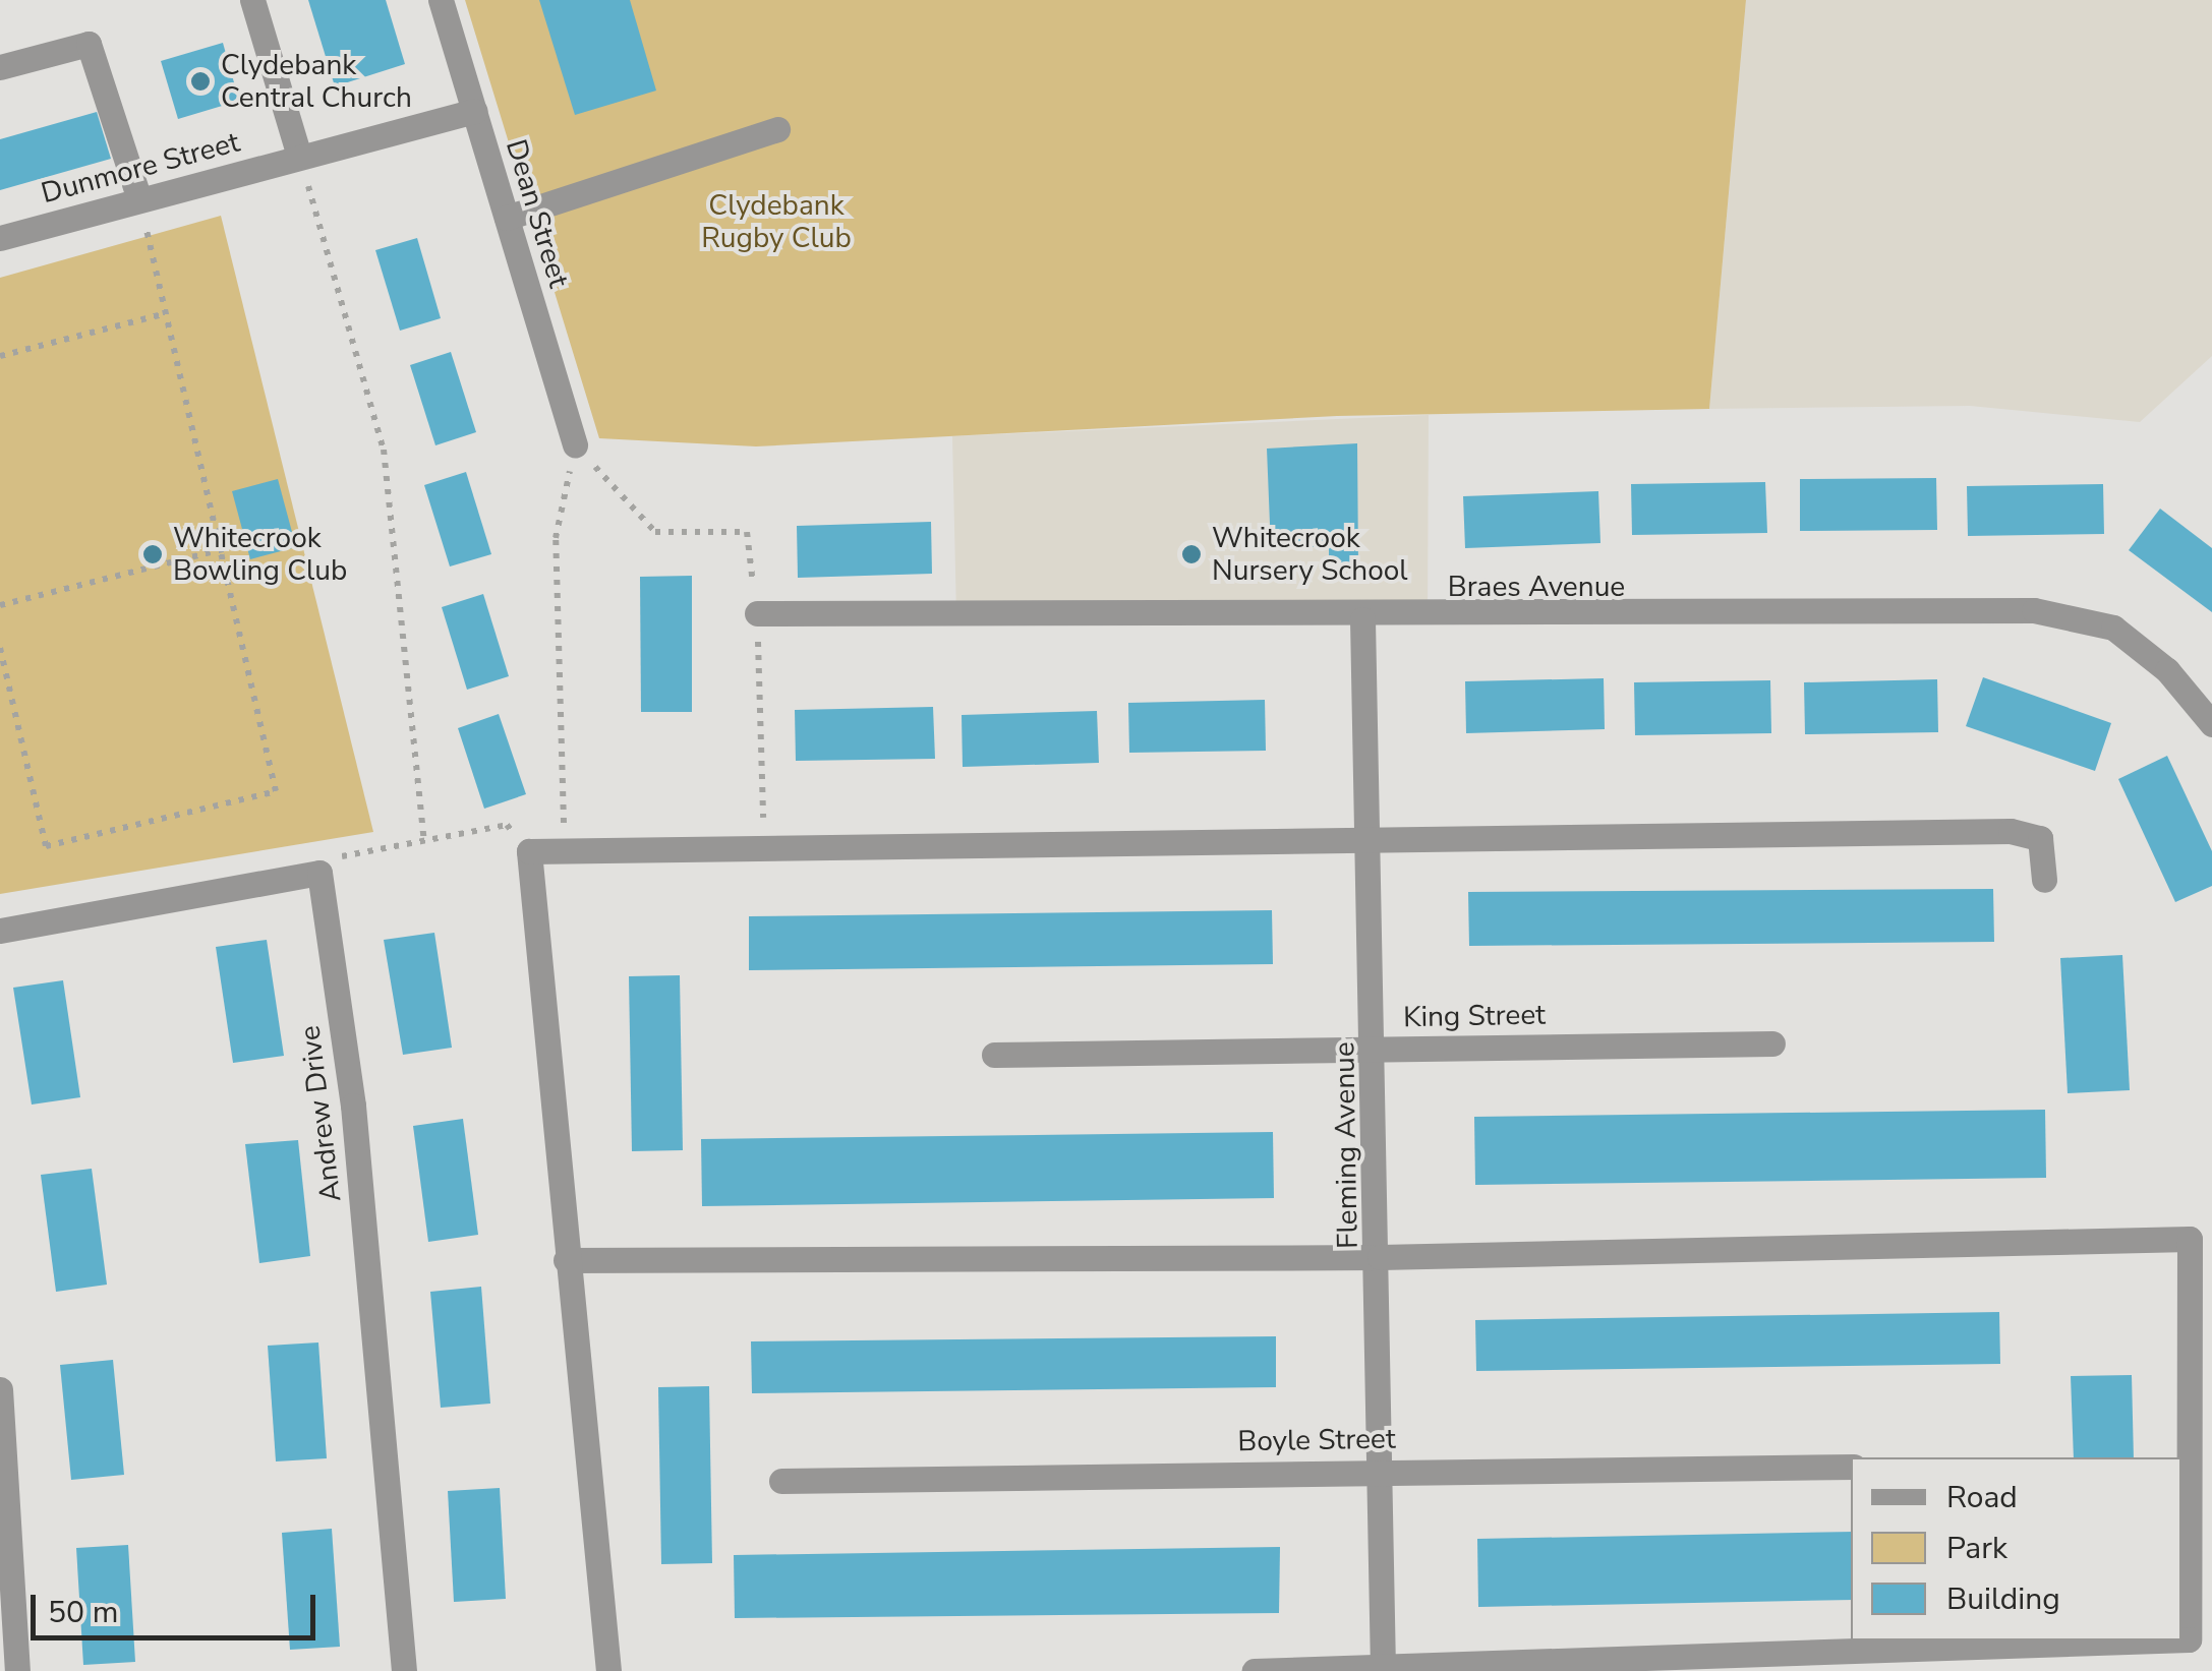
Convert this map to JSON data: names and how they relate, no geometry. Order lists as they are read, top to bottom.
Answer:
{
  "streets": {
    "street": [
      "Dunmore Street",
      "Dean Street",
      "Braes Avenue",
      "King Street",
      "Andrew Drive",
      "Fleming Avenue",
      "Boyle Street"
    ]
  },
  "crossings": [
    ["Dunmore Street", "Dean Street"],
    ["Braes Avenue", "Fleming Avenue"],
    ["King Street", "Fleming Avenue"],
    ["Fleming Avenue", "Boyle Street"]
  ],
  "parks": ["Clydebank Rugby Club"],
  "places": ["Clydebank Central Church", "Whitecrook Bowling Club", "Whitecrook Nursery School"],
  "legend": ["Road", "Park", "Building"],
  "scale_bar": "50 m"
}
